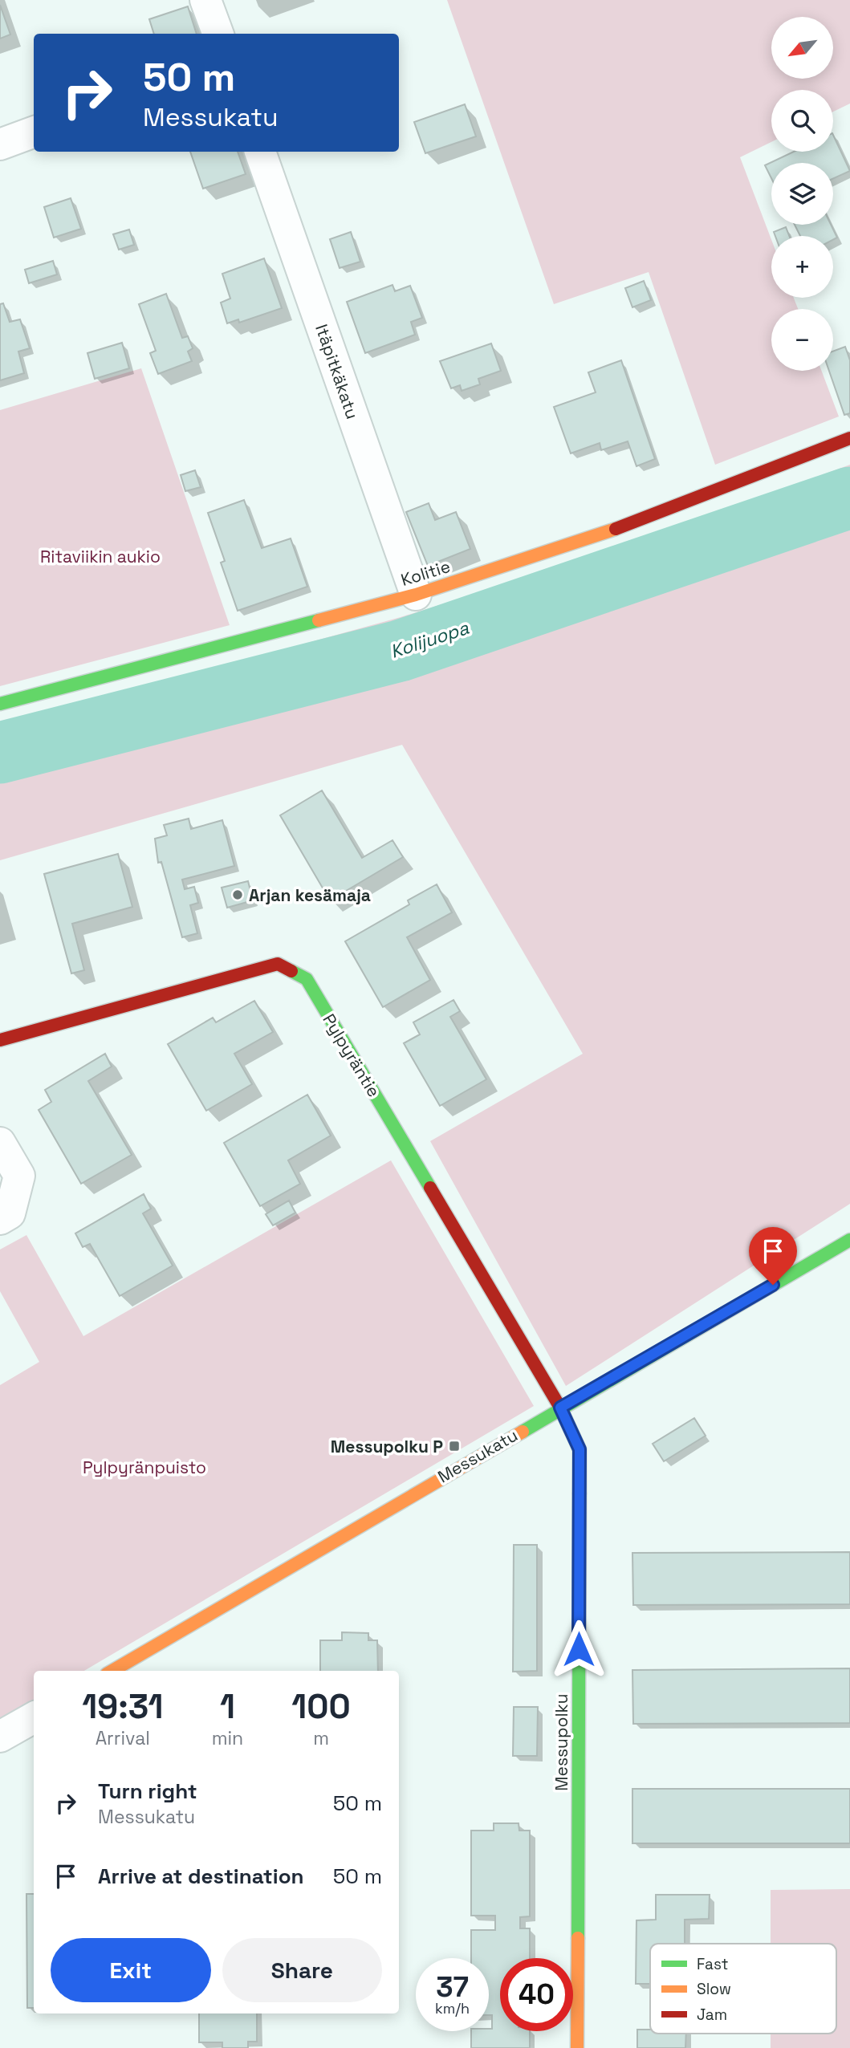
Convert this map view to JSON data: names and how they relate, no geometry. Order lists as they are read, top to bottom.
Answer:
{
  "streets": {
    "street": [
      "Itäpitkäkatu",
      "Kolitie",
      "Pylpyräntie",
      "Messukatu",
      "Messupolku"
    ]
  },
  "crossings": [
    ["Itäpitkäkatu", "Kolitie"],
    ["Pylpyräntie", "Messukatu"],
    ["Pylpyräntie", "Messupolku"],
    ["Messukatu", "Messupolku"]
  ],
  "water": ["Kolijuopa"],
  "parks": ["Ritaviikin aukio", "Pylpyränpuisto"],
  "places": {
    "other": ["Arjan kesämaja"],
    "transit": ["Messupolku P"]
  },
  "legend": ["Fast", "Slow", "Jam"],
  "north": "bottom left",
  "page": {
    "map_buttons": ["+", "−"],
    "turn": ["50 m", "Messukatu"],
    "eta": [
      "19:31",
      "Arrival",
      "1",
      "min",
      "100",
      "m"
    ],
    "list": [
      {
        "name": "Turn right",
        "note": "Messukatu",
        "value": "50 m"
      },
      {
        "name": "Arrive at destination",
        "value": "50 m"
      }
    ],
    "buttons": ["Exit", "Share"],
    "speed": "37 km/h",
    "limit": "40"
  }
}
